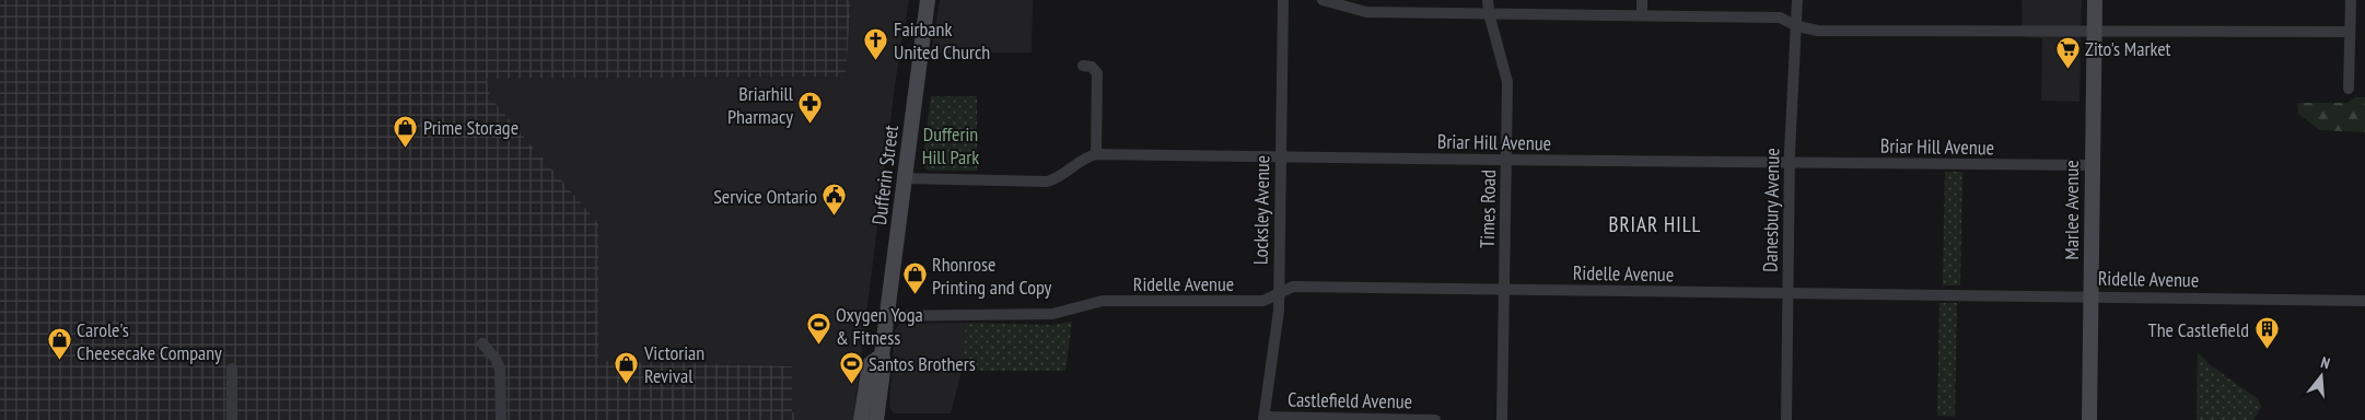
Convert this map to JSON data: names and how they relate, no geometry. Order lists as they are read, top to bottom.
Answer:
{
  "streets": {
    "main road": ["Dufferin Street", "Marlee Avenue"],
    "street": [
      "Briar Hill Avenue",
      "Times Road",
      "Locksley Avenue",
      "Danesbury Avenue",
      "Ridelle Avenue",
      "Castlefield Avenue"
    ]
  },
  "crossings": [
    ["Briar Hill Avenue", "Dufferin Street"],
    ["Briar Hill Avenue", "Times Road"],
    ["Briar Hill Avenue", "Locksley Avenue"],
    ["Briar Hill Avenue", "Danesbury Avenue"],
    ["Briar Hill Avenue", "Marlee Avenue"],
    ["Dufferin Street", "Ridelle Avenue"],
    ["Times Road", "Ridelle Avenue"],
    ["Locksley Avenue", "Ridelle Avenue"],
    ["Locksley Avenue", "Castlefield Avenue"],
    ["Danesbury Avenue", "Ridelle Avenue"],
    ["Marlee Avenue", "Ridelle Avenue"]
  ],
  "districts": ["BRIAR HILL"],
  "parks": ["Dufferin Hill Park"],
  "places": {
    "church": ["Fairbank United Church"],
    "supermarket": ["Zito's Market"],
    "pharmacy": ["Briarhill Pharmacy"],
    "shop": [
      "Prime Storage",
      "Rhonrose Printing and Copy",
      "Carole's Cheesecake Company",
      "Victorian Revival"
    ],
    "public building": ["Service Ontario"],
    "sports": ["Oxygen Yoga & Fitness", "Santos Brothers"],
    "building": ["The Castlefield"]
  },
  "north": "top"
}
